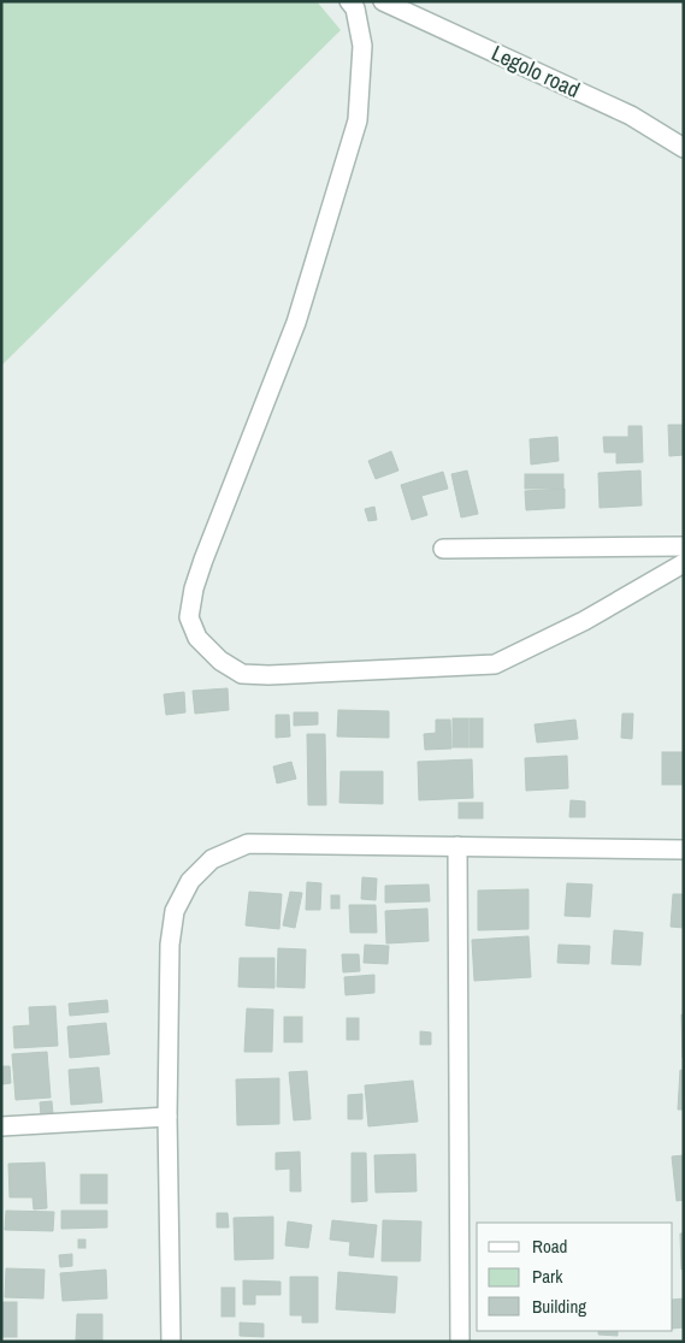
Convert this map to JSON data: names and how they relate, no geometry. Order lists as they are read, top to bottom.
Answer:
{
  "streets": {
    "street": ["Legolo road"]
  },
  "legend": ["Road", "Park", "Building"]
}
